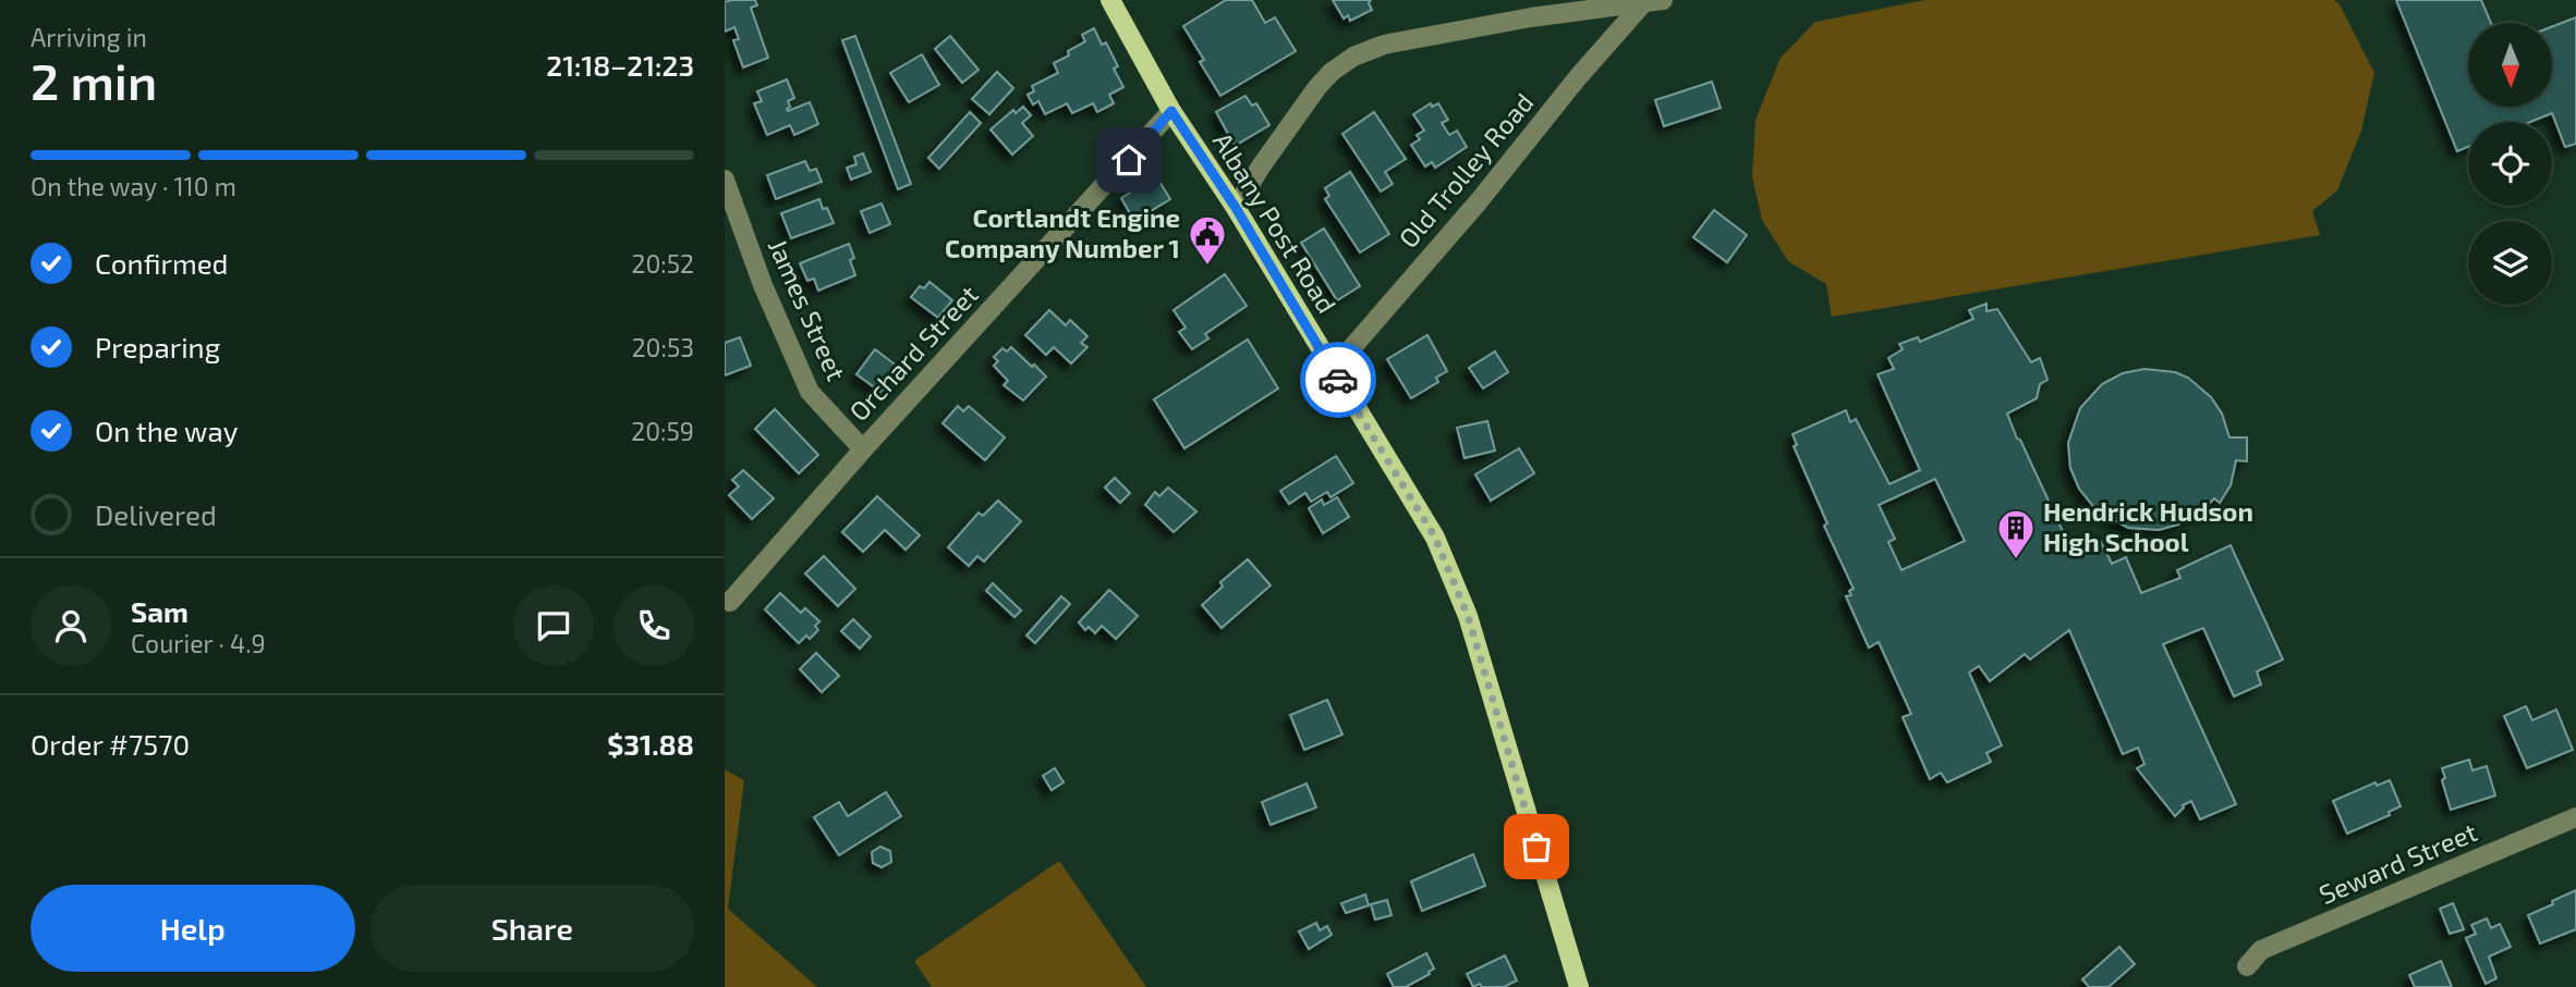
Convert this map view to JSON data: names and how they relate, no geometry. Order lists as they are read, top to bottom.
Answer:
{
  "streets": {
    "main road": ["Albany Post Road"],
    "street": [
      "Old Trolley Road",
      "James Street",
      "Orchard Street",
      "Seward Street"
    ]
  },
  "crossings": [
    ["Old Trolley Road", "Albany Post Road"],
    ["Albany Post Road", "Orchard Street"],
    ["James Street", "Orchard Street"]
  ],
  "places": {
    "public building": ["Cortlandt Engine Company Number 1"],
    "building": ["Hendrick Hudson High School"]
  },
  "north": "bottom",
  "page": {
    "heading": ["2 min", "Arriving in", "21:18–21:23"],
    "panel": [
      "Sam",
      "Courier · 4.9",
      "Order #7570",
      "$31.88"
    ],
    "bar": "On the way · 110 m",
    "list": [
      ["Confirmed", "20:52"],
      ["Preparing", "20:53"],
      ["On the way", "20:59"],
      "Delivered"
    ],
    "buttons": ["Help", "Share"]
  }
}
